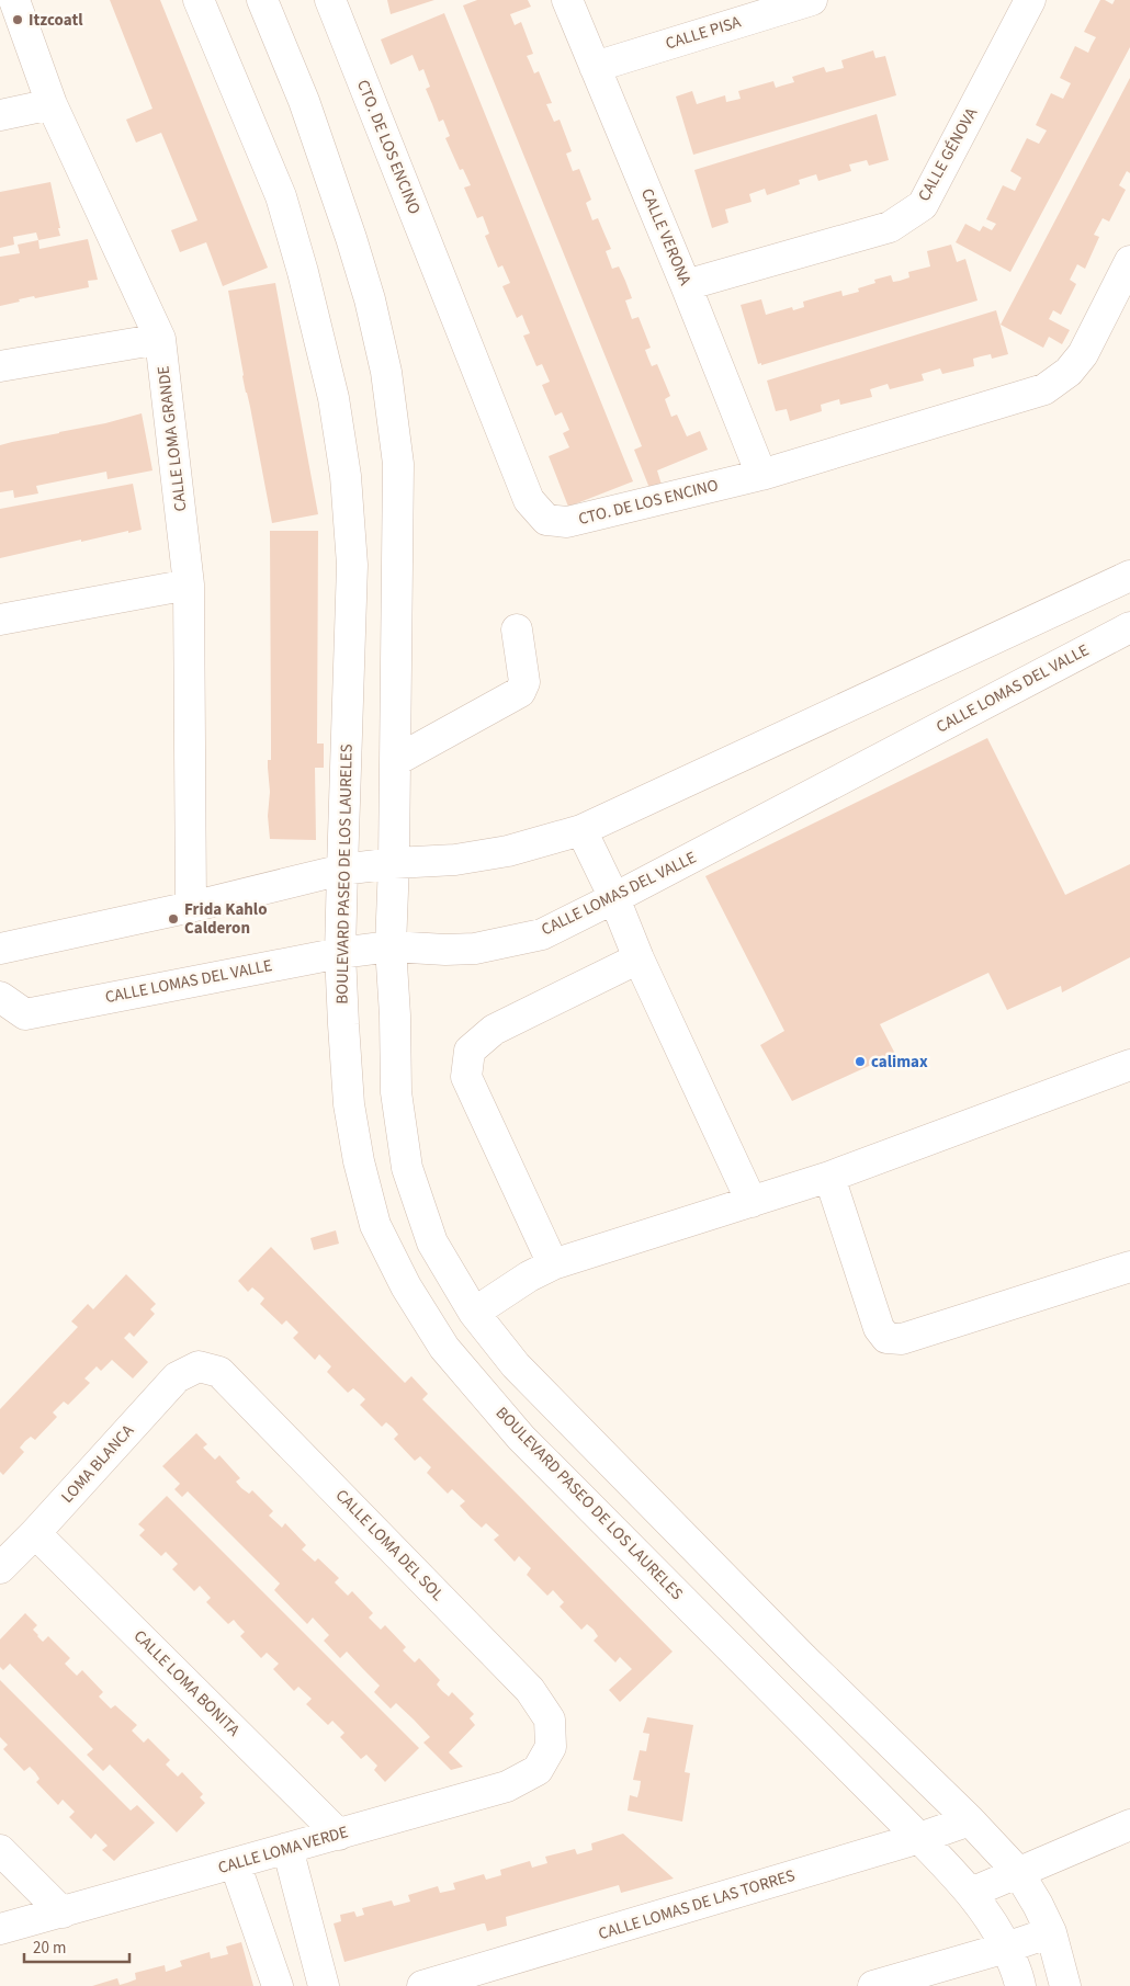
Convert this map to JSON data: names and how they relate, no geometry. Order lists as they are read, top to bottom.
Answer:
{
  "streets": {
    "street": [
      "CALLE PISA",
      "CTO. DE LOS ENCINO",
      "CALLE GÉNOVA",
      "CALLE VERONA",
      "CALLE LOMA GRANDE",
      "CALLE LOMAS DEL VALLE",
      "BOULEVARD PASEO DE LOS LAURELES",
      "LOMA BLANCA",
      "CALLE LOMA DEL SOL",
      "CALLE LOMA BONITA",
      "CALLE LOMA VERDE",
      "CALLE LOMAS DE LAS TORRES"
    ]
  },
  "crossings": [
    ["CALLE PISA", "CALLE VERONA"],
    ["CTO. DE LOS ENCINO", "CALLE VERONA"],
    ["CALLE GÉNOVA", "CALLE VERONA"],
    ["CALLE LOMAS DEL VALLE", "BOULEVARD PASEO DE LOS LAURELES"],
    ["BOULEVARD PASEO DE LOS LAURELES", "CALLE LOMAS DE LAS TORRES"],
    ["LOMA BLANCA", "CALLE LOMA DEL SOL"],
    ["LOMA BLANCA", "CALLE LOMA BONITA"],
    ["CALLE LOMA DEL SOL", "CALLE LOMA VERDE"],
    ["CALLE LOMA BONITA", "CALLE LOMA VERDE"]
  ],
  "places": ["Itzcoatl", "Frida Kahlo Calderon", "calimax"],
  "scale_bar": "20 m"
}
